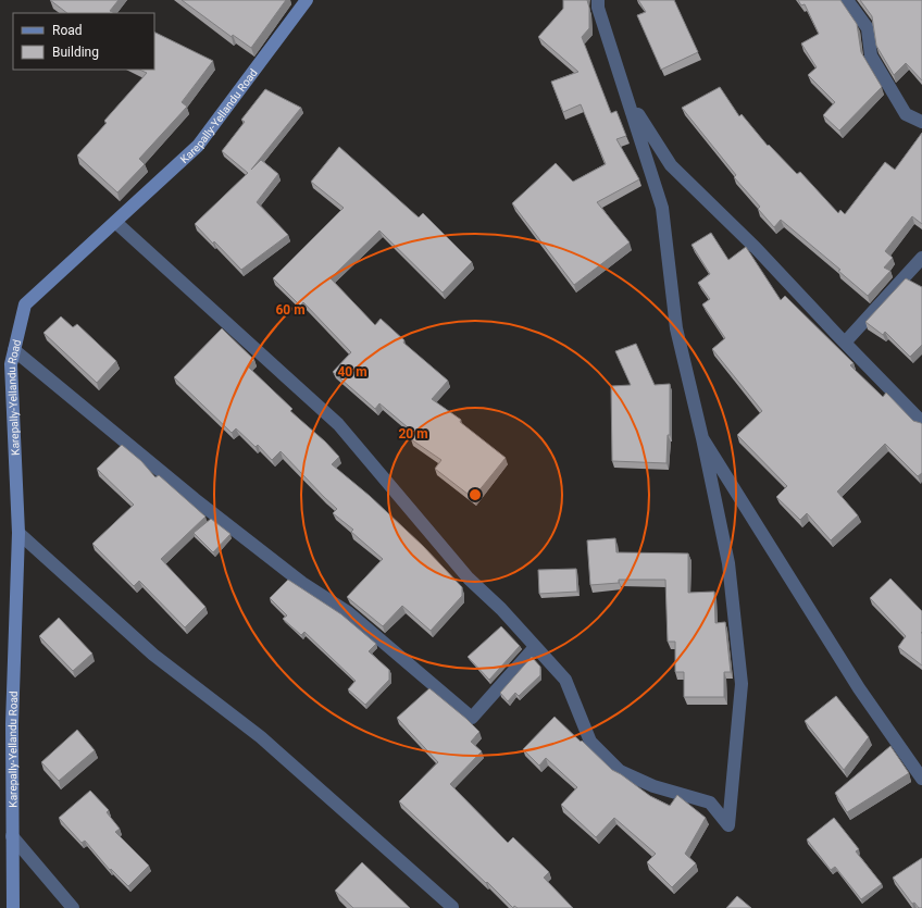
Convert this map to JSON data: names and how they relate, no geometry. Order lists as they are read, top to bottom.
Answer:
{
  "streets": {
    "street": ["Karepally-Yellandu Road"]
  },
  "legend": ["Road", "Building"],
  "rings": ["60 m", "40 m", "20 m"]
}
